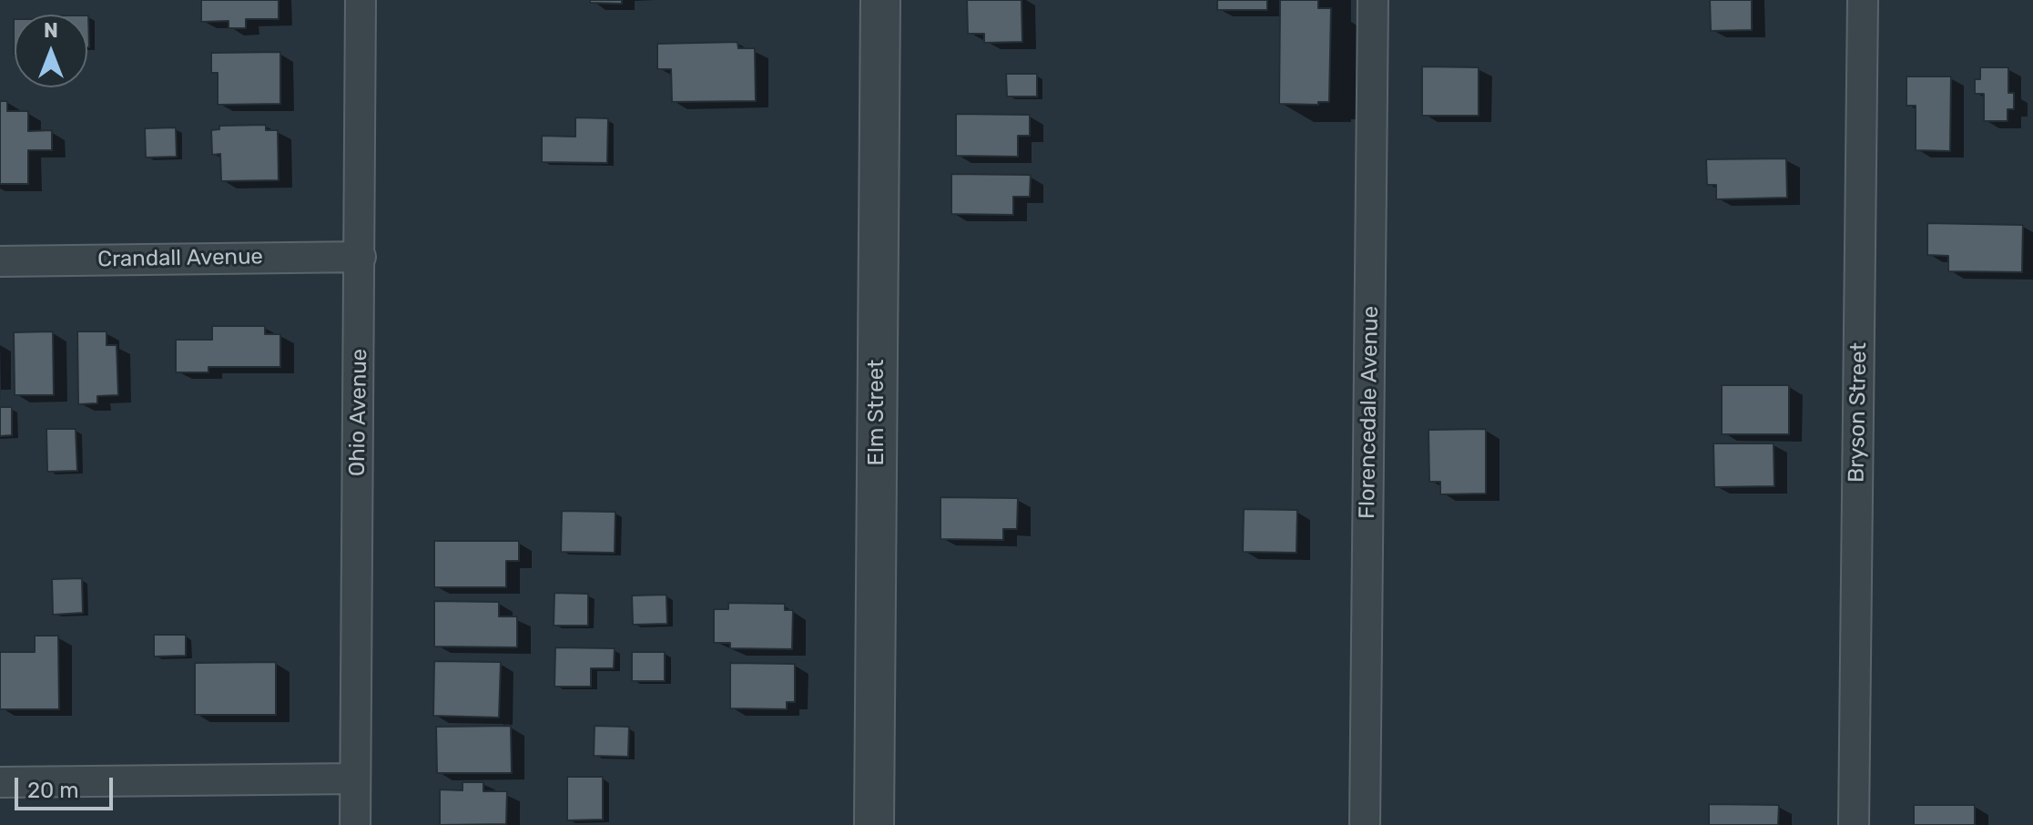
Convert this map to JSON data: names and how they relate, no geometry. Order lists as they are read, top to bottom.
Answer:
{
  "streets": {
    "street": [
      "Crandall Avenue",
      "Ohio Avenue",
      "Elm Street",
      "Florencedale Avenue",
      "Bryson Street"
    ]
  },
  "crossings": [
    ["Crandall Avenue", "Ohio Avenue"]
  ],
  "scale_bar": "20 m",
  "north": "top"
}
